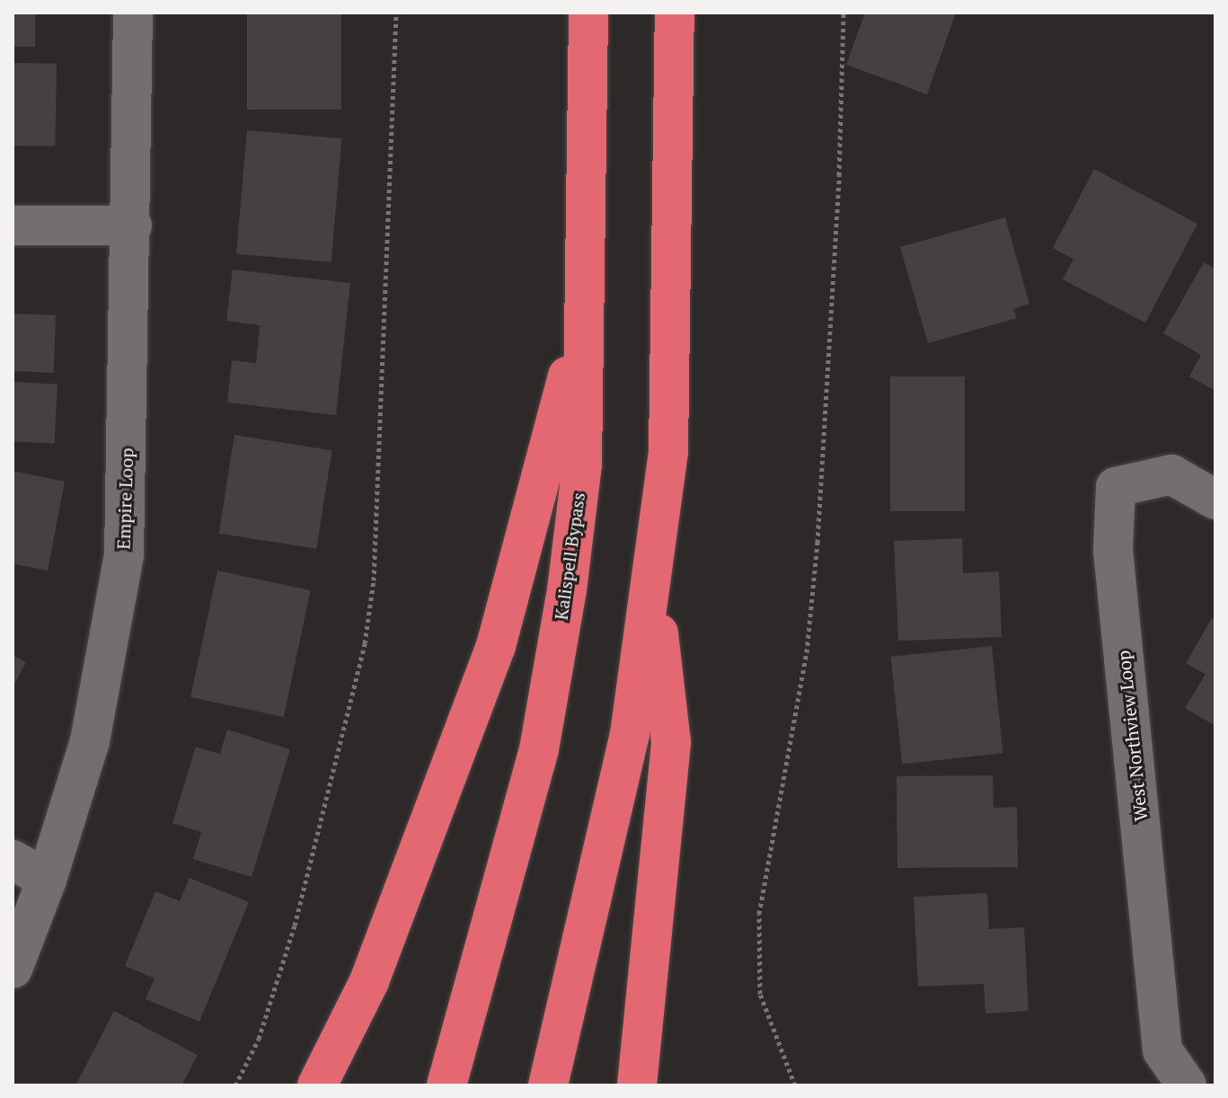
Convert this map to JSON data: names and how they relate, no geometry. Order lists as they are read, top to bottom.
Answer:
{
  "streets": {
    "highway": ["Kalispell Bypass"],
    "street": ["Empire Loop", "West Northview Loop"]
  }
}
